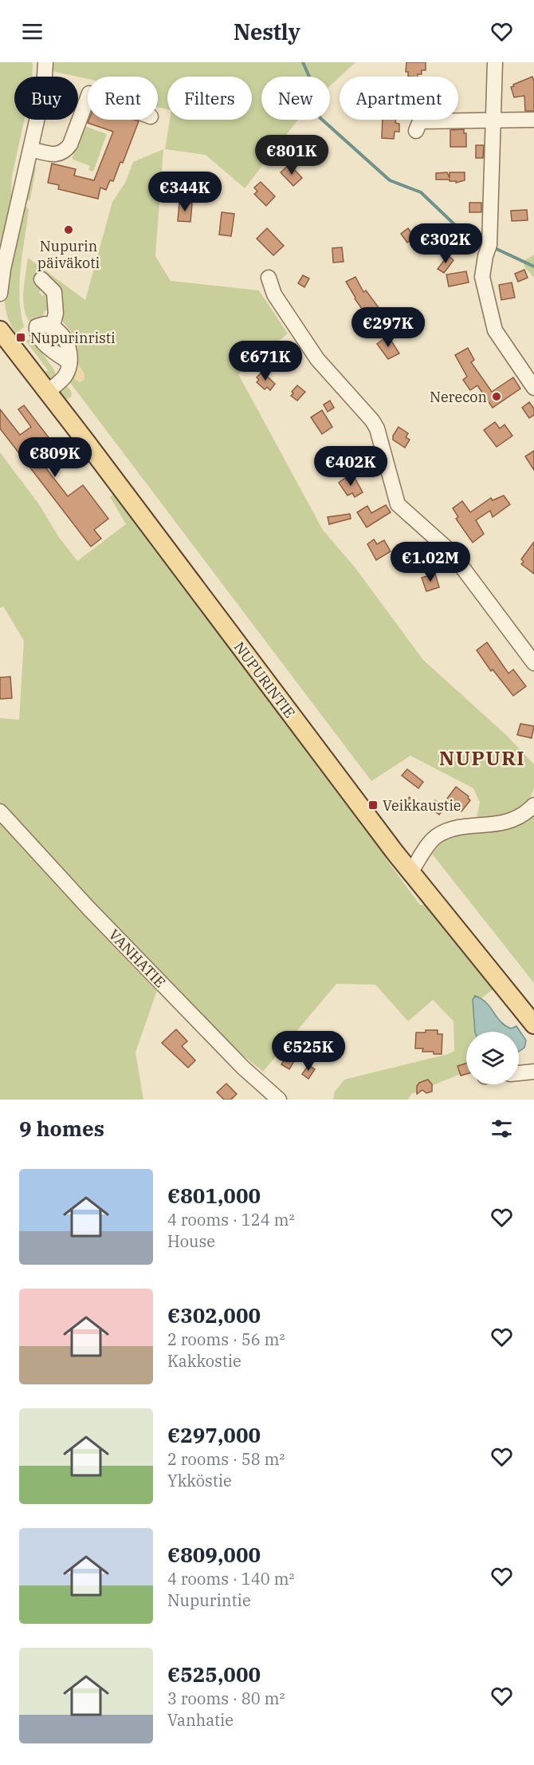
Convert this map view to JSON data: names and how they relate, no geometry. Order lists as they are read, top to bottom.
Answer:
{
  "streets": {
    "main road": ["NUPURINTIE"],
    "street": ["VANHATIE"]
  },
  "districts": ["NUPURI"],
  "places": {
    "other": ["Nupurin päiväkoti", "Nerecon"],
    "transit": ["Nupurinristi", "Veikkaustie"]
  },
  "page": {
    "header": "Nestly",
    "chip": [
      "Buy",
      "Rent",
      "Filters",
      "New",
      "Apartment"
    ],
    "price": [
      "€801K",
      "€344K",
      "€302K",
      "€297K",
      "€671K",
      "€809K",
      "€402K",
      "€1.02M",
      "€525K"
    ],
    "heading": "9 homes",
    "list": [
      {
        "name": "€801,000",
        "note": "4 rooms · 124 m² · House"
      },
      {
        "name": "€302,000",
        "note": "2 rooms · 56 m² · Kakkostie"
      },
      {
        "name": "€297,000",
        "note": "2 rooms · 58 m² · Ykköstie"
      },
      {
        "name": "€809,000",
        "note": "4 rooms · 140 m² · Nupurintie"
      },
      {
        "name": "€525,000",
        "note": "3 rooms · 80 m² · Vanhatie"
      }
    ]
  }
}
